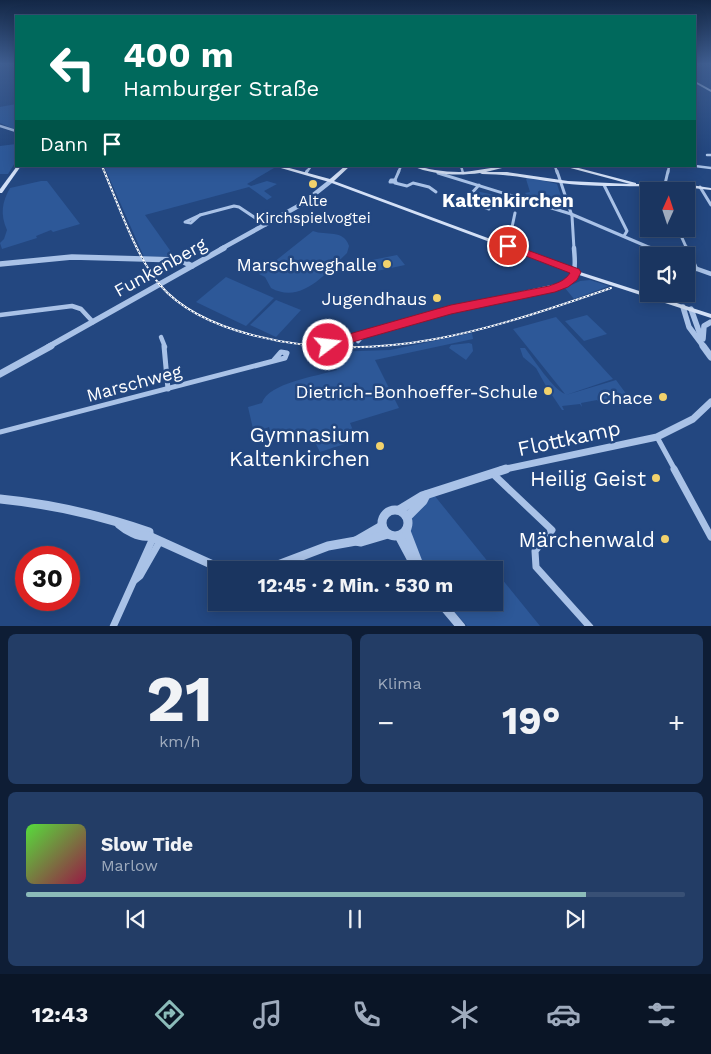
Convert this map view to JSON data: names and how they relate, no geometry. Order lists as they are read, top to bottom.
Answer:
{
  "streets": {
    "street": ["Funkenberg", "Marschweg", "Flottkamp"]
  },
  "districts": ["Kaltenkirchen"],
  "places": [
    "Alte Kirchspielvogtei",
    "Marschweghalle",
    "Jugendhaus",
    "Dietrich-Bonhoeffer-Schule",
    "Chace",
    "Gymnasium Kaltenkirchen",
    "Heilig Geist",
    "Märchenwald"
  ],
  "north": "top",
  "page": {
    "turn": ["400 m", "Hamburger Straße"],
    "then": "Dann",
    "limit": "30",
    "trip": "12:45 · 2 Min. · 530 m",
    "tile": [
      ["21", "km/h"],
      "Klima"
    ],
    "heat": ["−", "19°", "+"],
    "song": ["Slow Tide", "Marlow"],
    "tabs": "12:43"
  }
}
